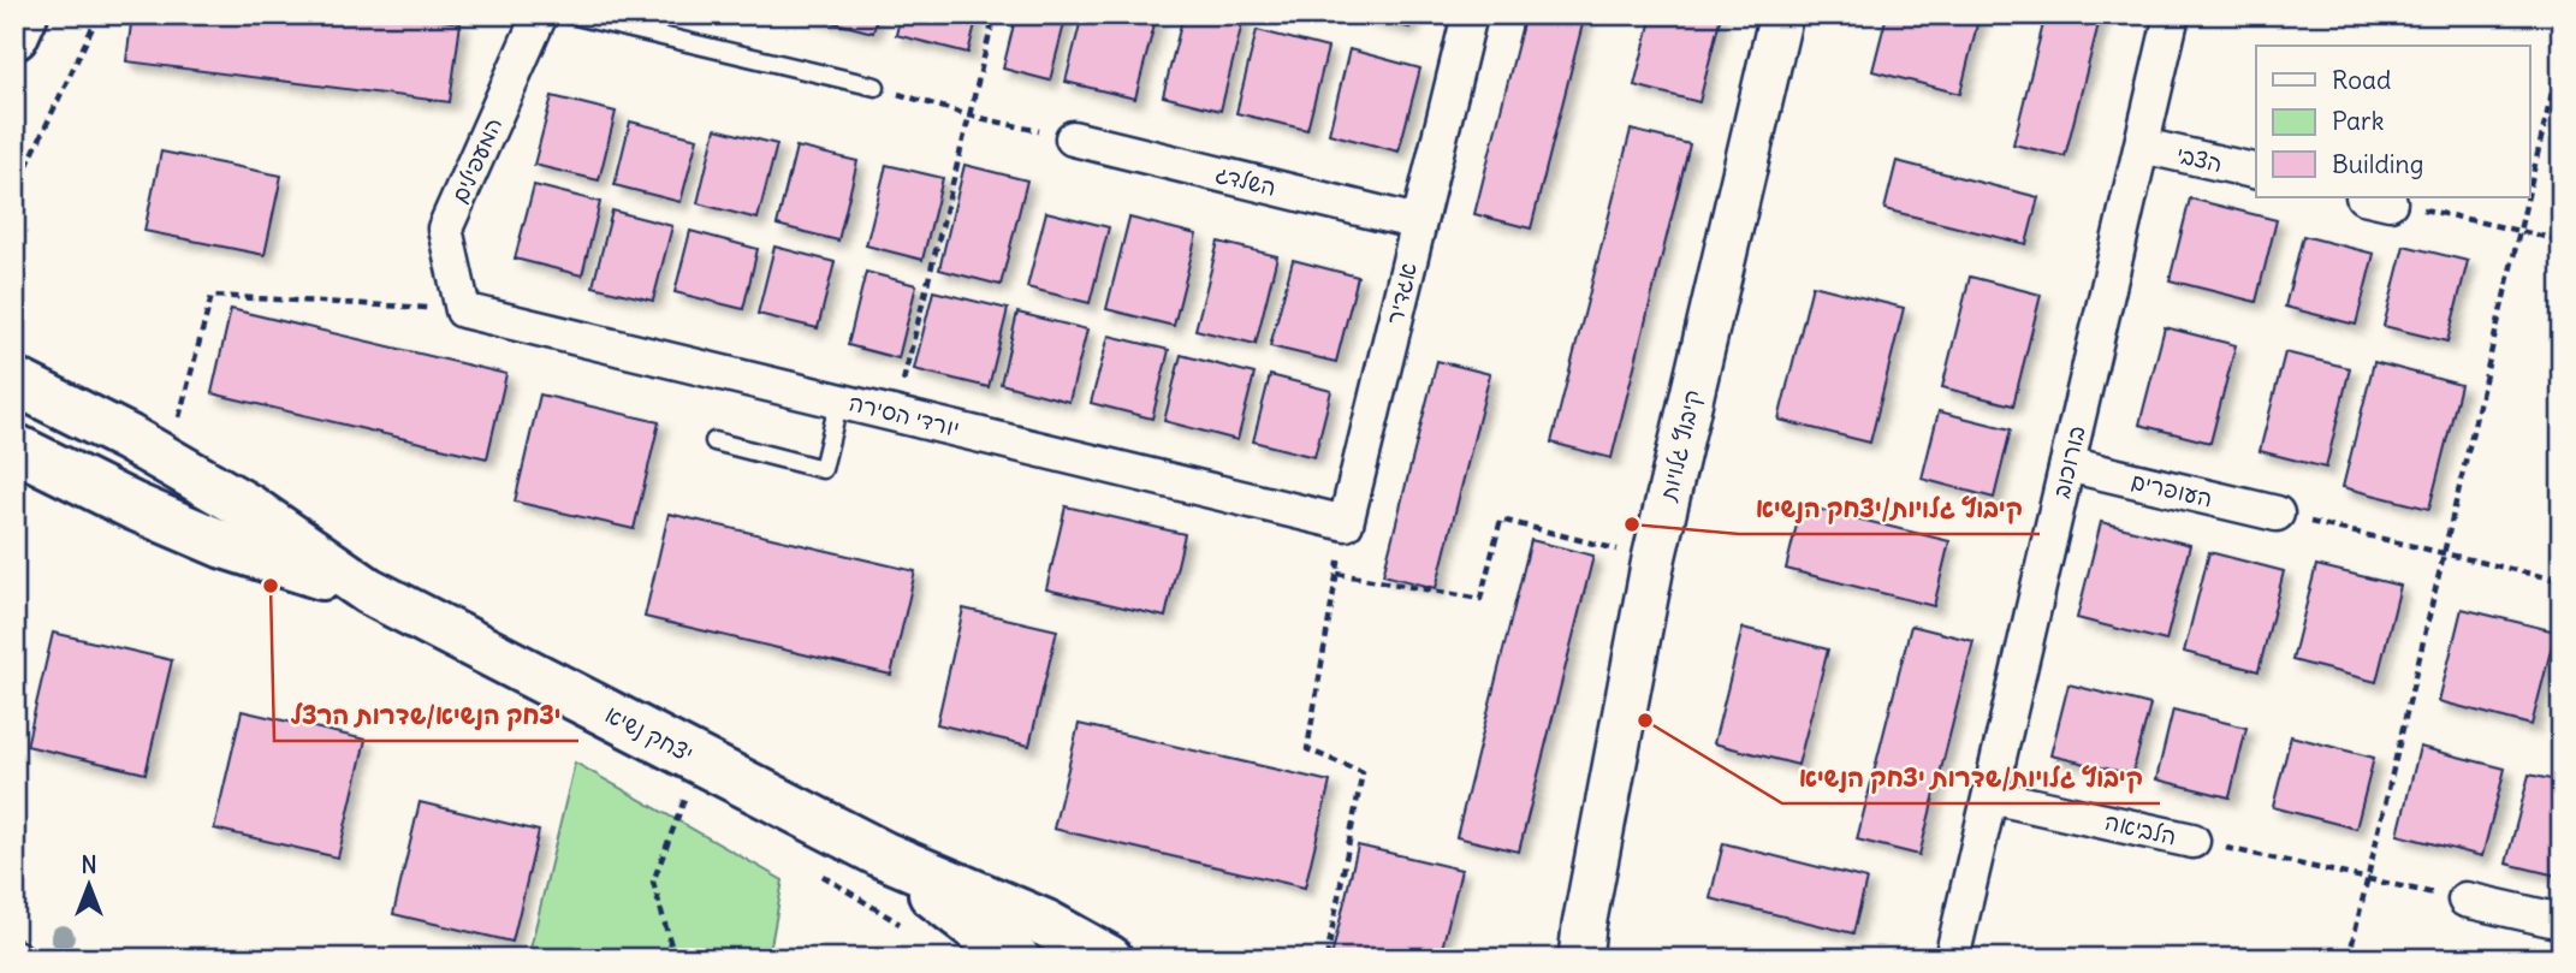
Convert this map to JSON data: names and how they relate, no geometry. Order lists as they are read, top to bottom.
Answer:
{
  "streets": {
    "main road": ["יצחק נשיא"],
    "street": [
      "הצבי",
      "המעפילים",
      "השלדג",
      "אגדיר",
      "יורדי הסירה",
      "קיבוץ גלויות",
      "בורוכוב",
      "העופרים",
      "הלביאה"
    ]
  },
  "crossings": [
    ["הצבי", "בורוכוב"],
    ["המעפילים", "יורדי הסירה"],
    ["השלדג", "אגדיר"],
    ["אגדיר", "יורדי הסירה"],
    ["בורוכוב", "העופרים"],
    ["בורוכוב", "הלביאה"]
  ],
  "places": ["קיבוץ גלויות/יצחק הנשיא", "יצחק הנשיא/שדרות הרצל", "קיבוץ גלויות/שדרות יצחק הנשיא"],
  "legend": ["Road", "Park", "Building"],
  "north": "top"
}
